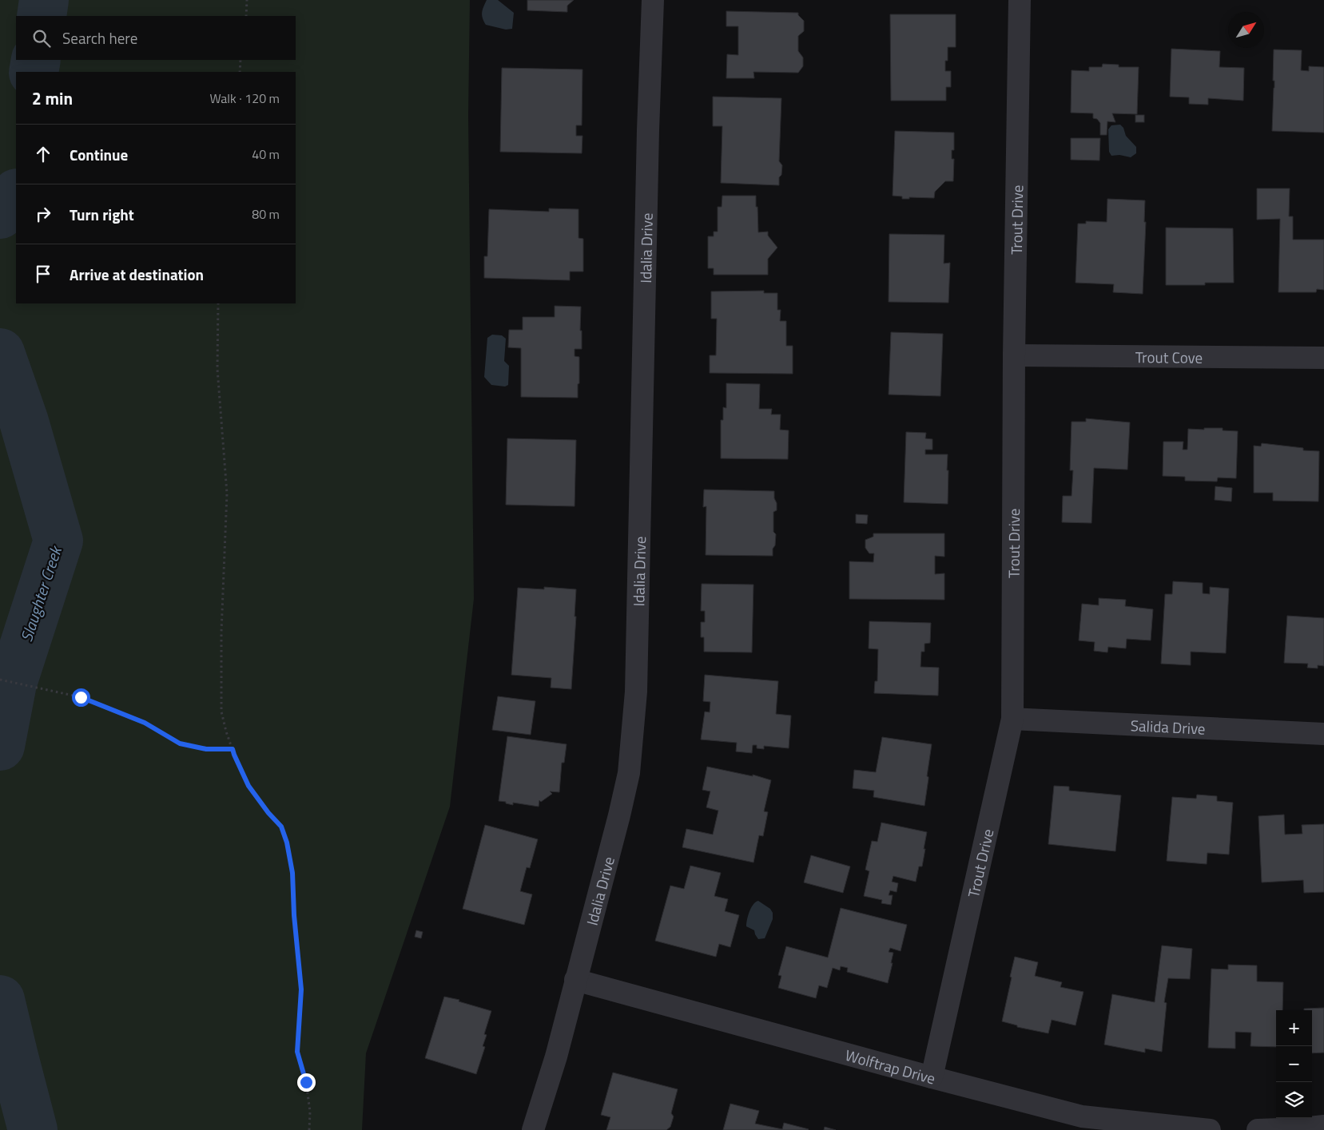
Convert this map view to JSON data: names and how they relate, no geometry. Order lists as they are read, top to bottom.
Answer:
{
  "streets": {
    "street": [
      "Trout Drive",
      "Idalia Drive",
      "Trout Cove",
      "Salida Drive",
      "Wolftrap Drive"
    ]
  },
  "crossings": [
    ["Trout Drive", "Trout Cove"],
    ["Trout Drive", "Salida Drive"],
    ["Trout Drive", "Wolftrap Drive"],
    ["Idalia Drive", "Wolftrap Drive"]
  ],
  "water": ["Slaughter Creek"],
  "north": "top right",
  "page": {
    "search": "Search here",
    "heading": ["2 min", "Walk · 120 m"],
    "list": [
      ["Continue", "40 m"],
      ["Turn right", "80 m"],
      "Arrive at destination"
    ],
    "map_buttons": ["+", "−"]
  }
}
